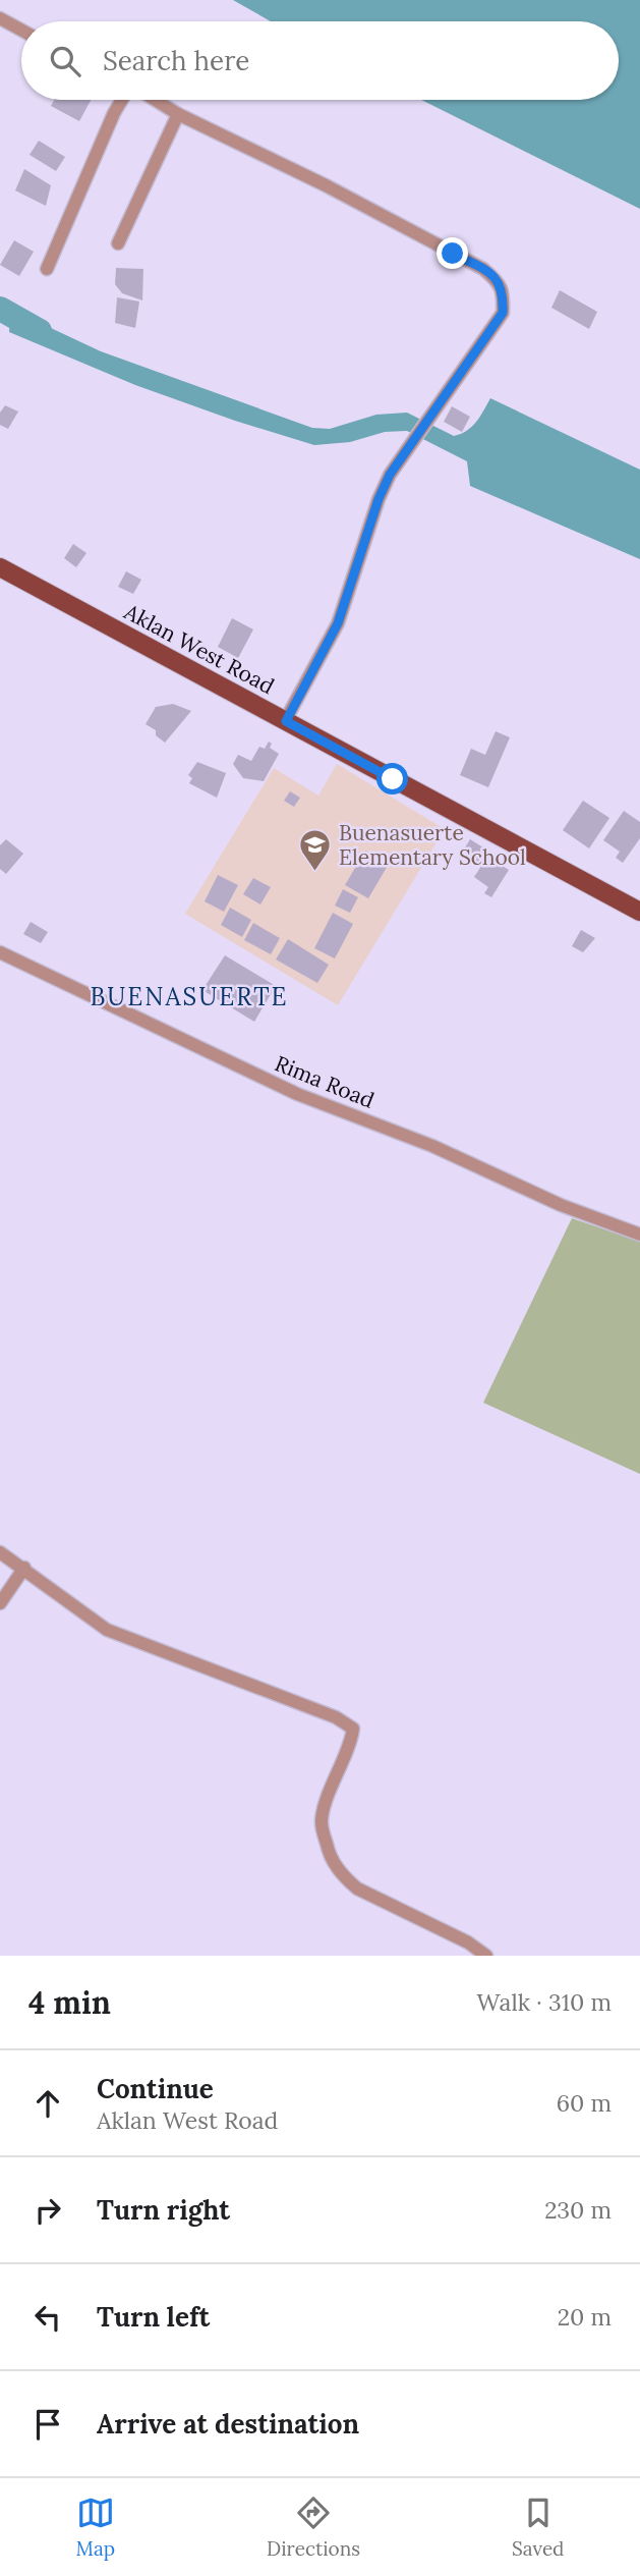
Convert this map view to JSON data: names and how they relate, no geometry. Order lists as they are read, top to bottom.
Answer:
{
  "streets": {
    "main road": ["Aklan West Road"],
    "street": ["Rima Road"]
  },
  "districts": ["BUENASUERTE"],
  "places": {
    "school or university": ["Buenasuerte Elementary School"]
  },
  "page": {
    "search": "Search here",
    "heading": ["4 min", "Walk · 310 m"],
    "list": [
      ["Continue", "Aklan West Road", "60 m"],
      ["Turn right", "230 m"],
      ["Turn left", "20 m"],
      "Arrive at destination"
    ],
    "nav": ["Map", "Directions", "Saved"]
  }
}
